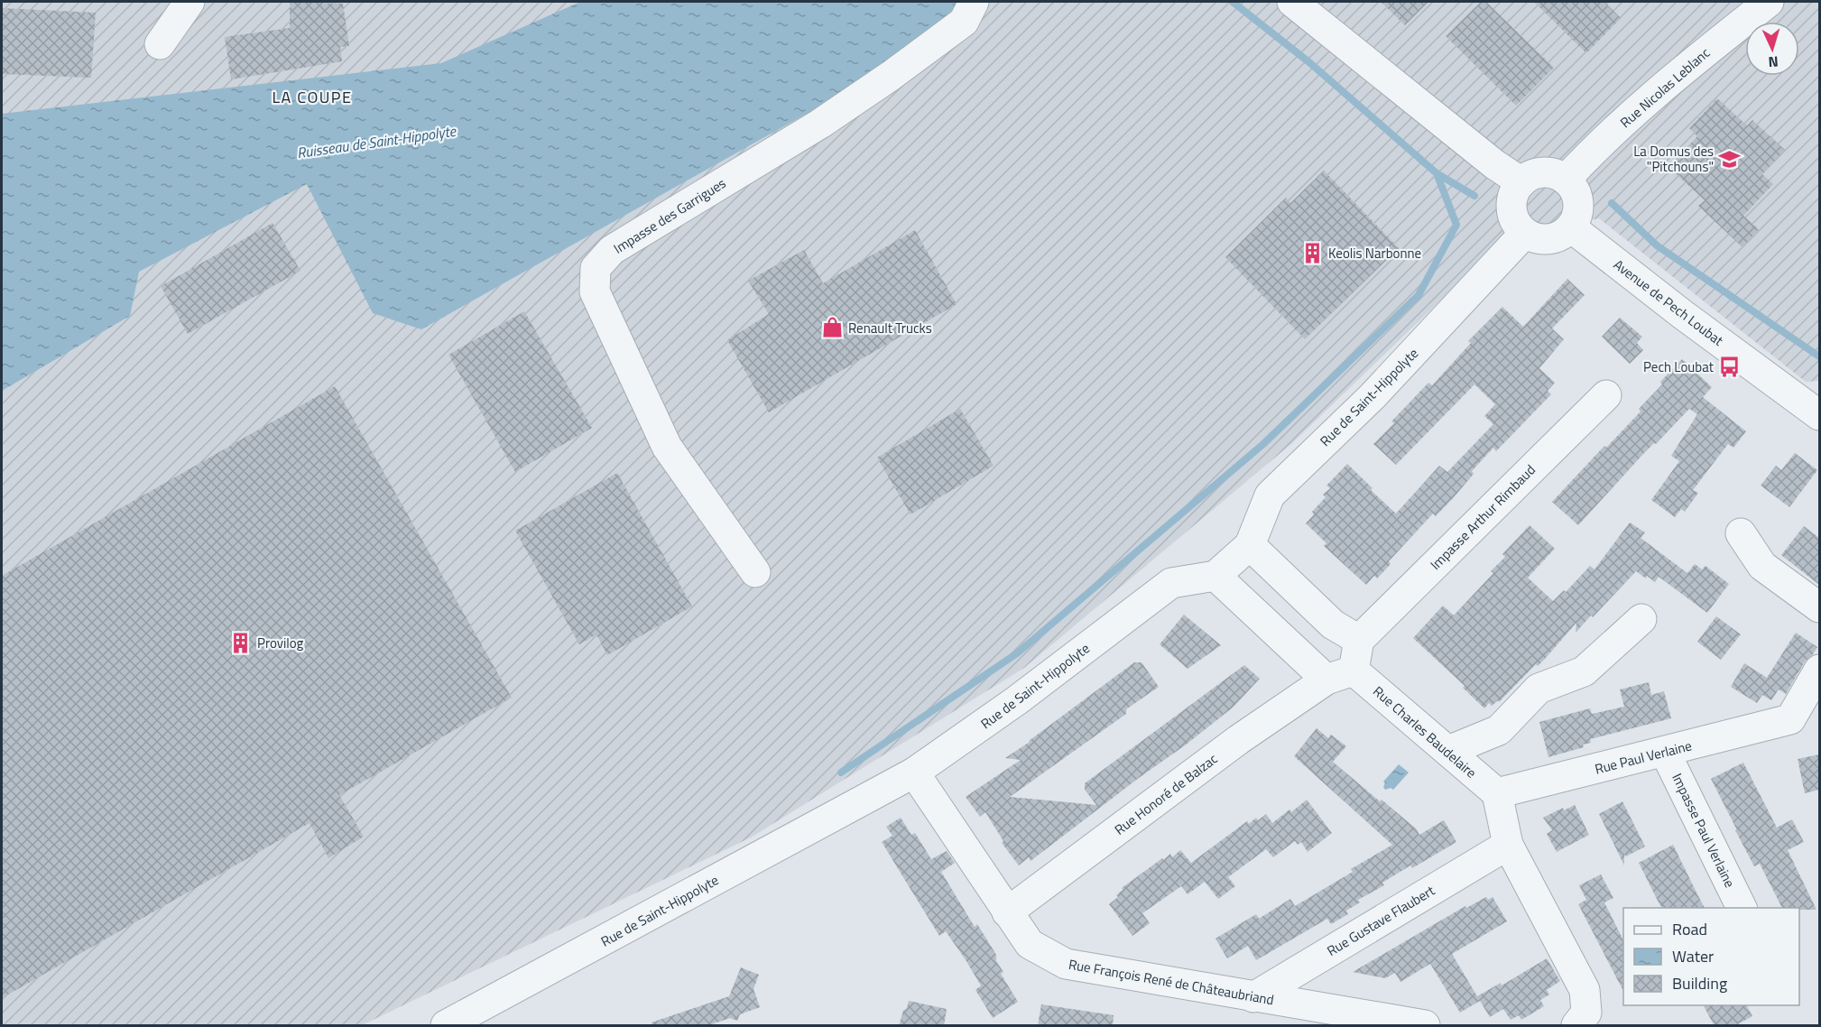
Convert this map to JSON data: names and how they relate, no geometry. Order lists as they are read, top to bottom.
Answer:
{
  "streets": {
    "street": [
      "Rue Nicolas Leblanc",
      "Impasse des Garrigues",
      "Avenue de Pech Loubat",
      "Rue de Saint-Hippolyte",
      "Impasse Arthur Rimbaud",
      "Rue Charles Baudelaire",
      "Rue Paul Verlaine",
      "Rue Honoré de Balzac",
      "Impasse Paul Verlaine",
      "Rue Gustave Flaubert",
      "Rue François René de Châteaubriand"
    ]
  },
  "crossings": [
    ["Rue Nicolas Leblanc", "Avenue de Pech Loubat"],
    ["Rue Nicolas Leblanc", "Rue de Saint-Hippolyte"],
    ["Avenue de Pech Loubat", "Rue de Saint-Hippolyte"],
    ["Rue de Saint-Hippolyte", "Rue Charles Baudelaire"],
    ["Rue de Saint-Hippolyte", "Rue François René de Châteaubriand"],
    ["Rue Charles Baudelaire", "Rue Paul Verlaine"],
    ["Rue Charles Baudelaire", "Rue Honoré de Balzac"],
    ["Rue Paul Verlaine", "Impasse Paul Verlaine"],
    ["Rue Honoré de Balzac", "Rue François René de Châteaubriand"],
    ["Rue Gustave Flaubert", "Rue François René de Châteaubriand"]
  ],
  "districts": ["LA COUPE"],
  "water": ["Ruisseau de Saint-Hippolyte"],
  "places": {
    "school or university": ["La Domus des \"Pitchouns\""],
    "building": ["Keolis Narbonne", "Provilog"],
    "shop": ["Renault Trucks"],
    "bus stop": ["Pech Loubat"]
  },
  "legend": ["Road", "Water", "Building"],
  "north": "bottom"
}
